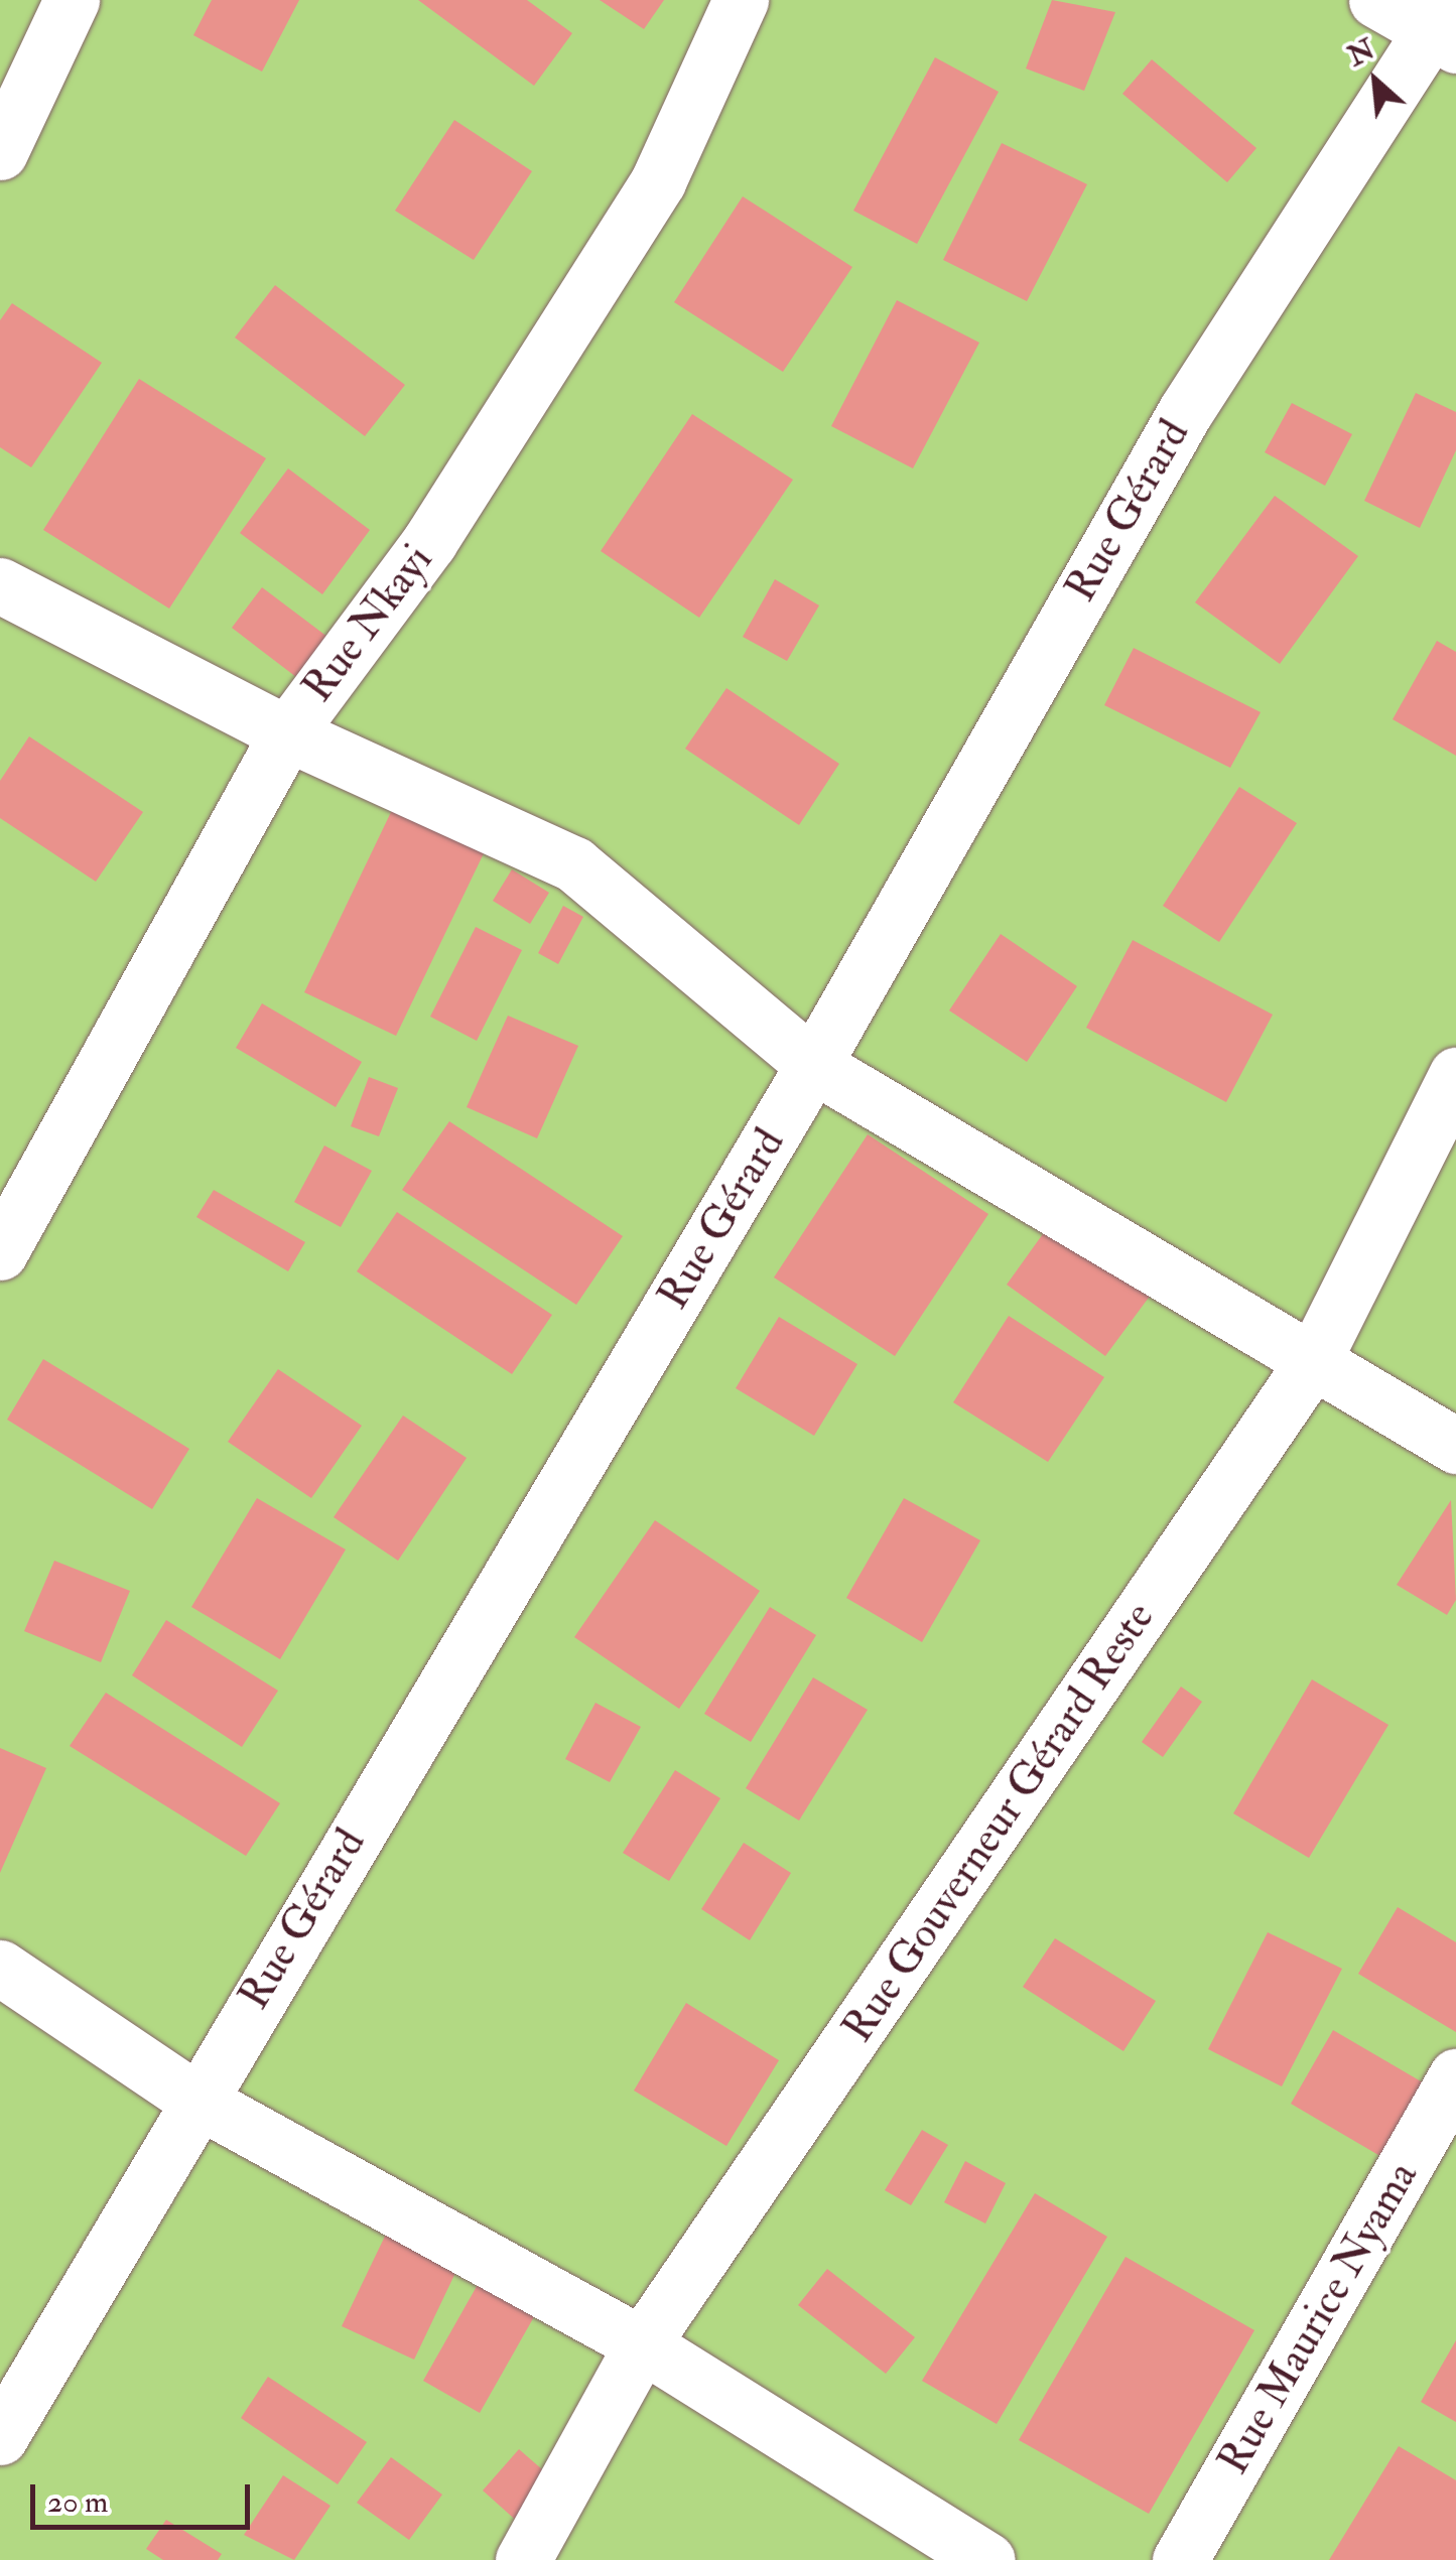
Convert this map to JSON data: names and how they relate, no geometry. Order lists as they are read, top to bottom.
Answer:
{
  "streets": {
    "street": [
      "Rue Gérard",
      "Rue Nkayi",
      "Rue Gouverneur Gérard Reste",
      "Rue Maurice Nyama"
    ]
  },
  "scale_bar": "20 m",
  "north": "top left"
}
